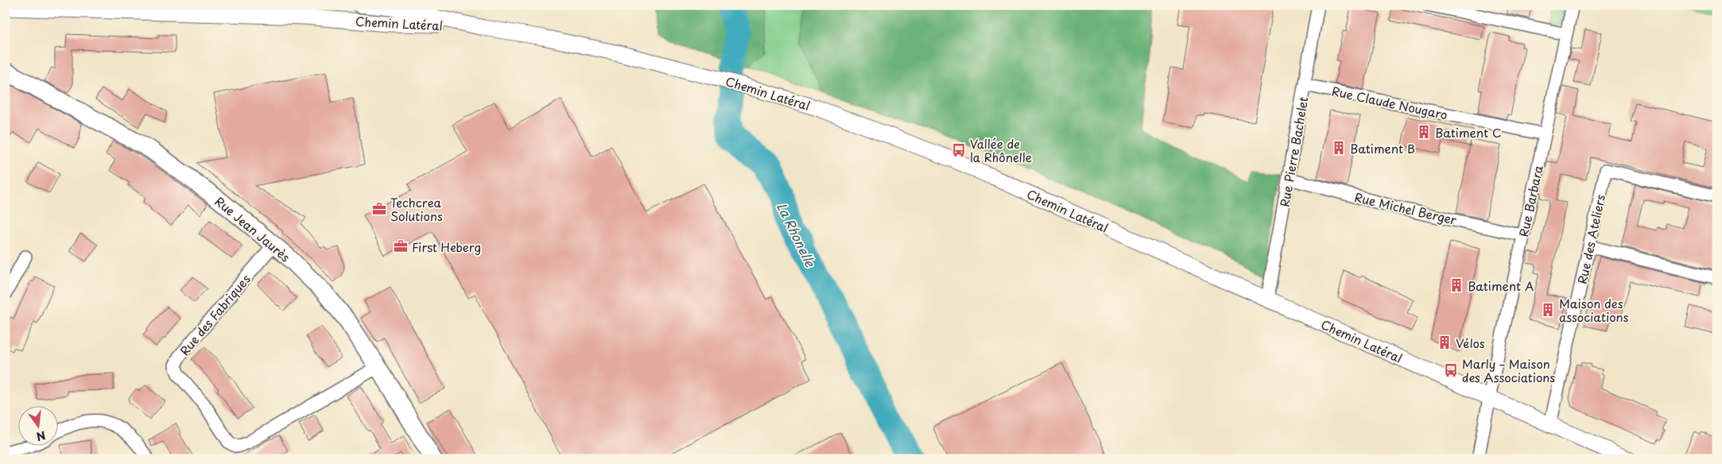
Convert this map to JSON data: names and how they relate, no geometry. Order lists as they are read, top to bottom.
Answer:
{
  "streets": {
    "main road": ["Rue Jean Jaurès"],
    "street": [
      "Chemin Latéral",
      "Rue Claude Nougaro",
      "Rue Pierre Bachelet",
      "Rue Barbara",
      "Rue Michel Berger",
      "Rue des Ateliers",
      "Rue des Fabriques"
    ]
  },
  "crossings": [
    ["Chemin Latéral", "Rue Pierre Bachelet"],
    ["Chemin Latéral", "Rue Barbara"],
    ["Chemin Latéral", "Rue des Ateliers"],
    ["Rue Claude Nougaro", "Rue Pierre Bachelet"],
    ["Rue Claude Nougaro", "Rue Barbara"],
    ["Rue Pierre Bachelet", "Rue Michel Berger"],
    ["Rue Barbara", "Rue Michel Berger"],
    ["Rue Jean Jaurès", "Rue des Fabriques"]
  ],
  "water": ["La Rhonelle"],
  "places": {
    "building": [
      "Batiment C",
      "Batiment B",
      "Batiment A",
      "Maison des associations",
      "Vélos"
    ],
    "bus stop": ["Vallée de la Rhônelle", "Marly – Maison des Associations"],
    "office": ["Techcrea Solutions", "First Heberg"]
  },
  "north": "bottom"
}
